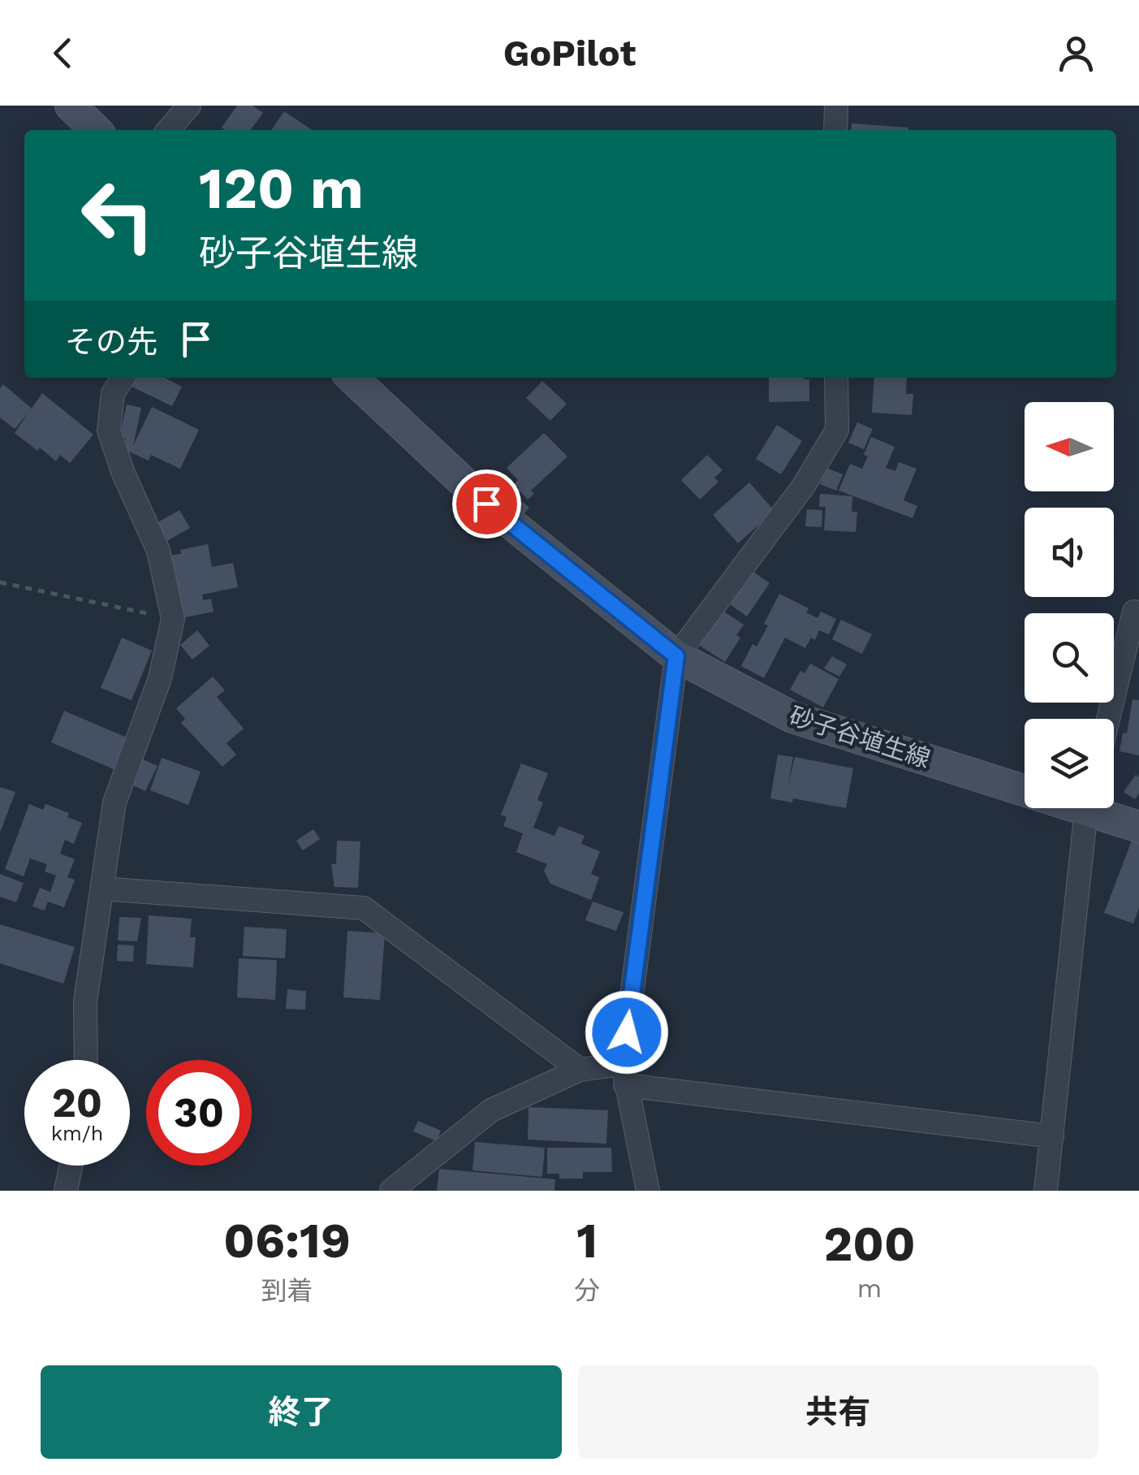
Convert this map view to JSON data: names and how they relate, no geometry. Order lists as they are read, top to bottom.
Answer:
{
  "streets": {
    "main road": ["砂子谷埴生線"]
  },
  "north": "left",
  "page": {
    "header": "GoPilot",
    "turn": ["120 m", "砂子谷埴生線"],
    "then": "その先",
    "speed": "20 km/h",
    "limit": "30",
    "eta": [
      "06:19",
      "到着",
      "1",
      "分",
      "200",
      "m"
    ],
    "buttons": ["終了", "共有"]
  }
}
